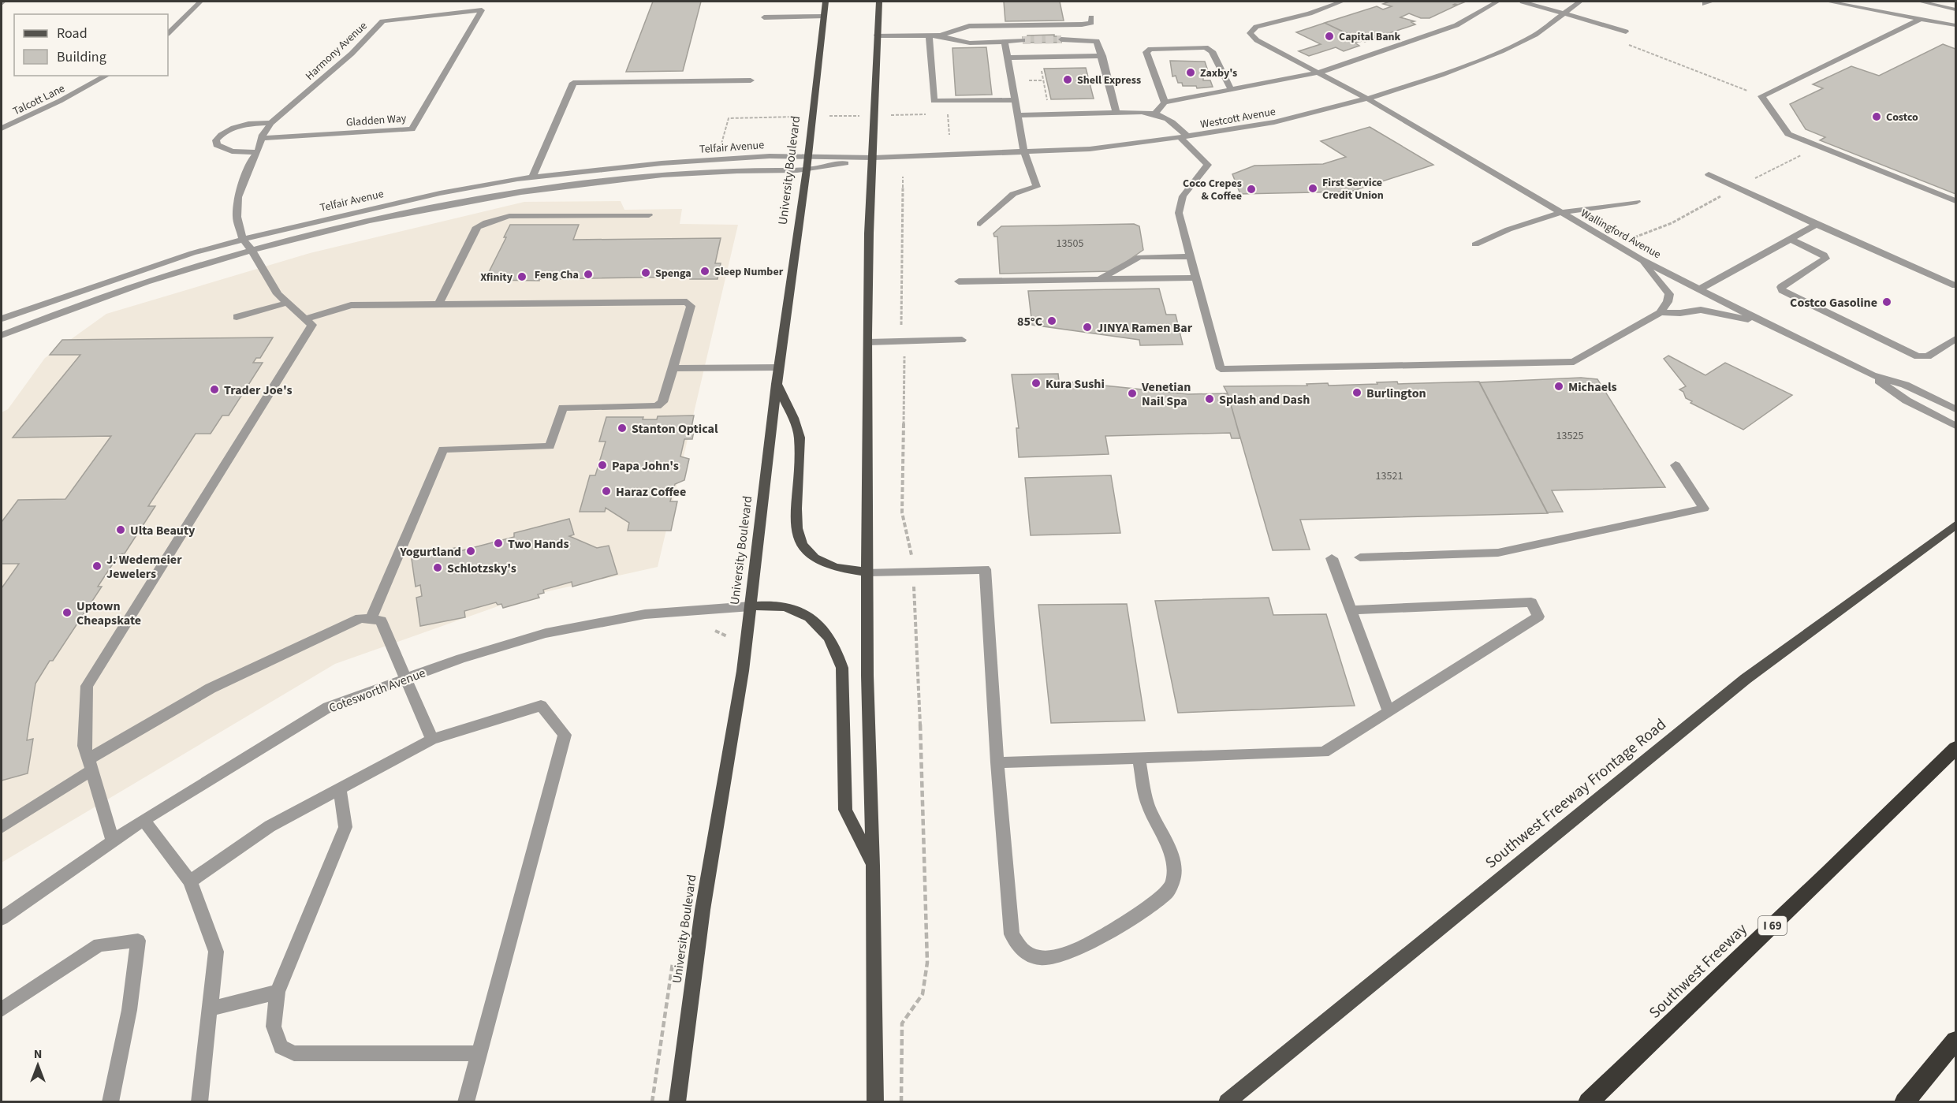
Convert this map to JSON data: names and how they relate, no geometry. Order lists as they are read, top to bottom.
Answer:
{
  "streets": {
    "highway": ["I 69", "Southwest Freeway"],
    "main road": ["University Boulevard", "Southwest Freeway Frontage Road"],
    "street": [
      "Harmony Avenue",
      "Talcott Lane",
      "Westcott Avenue",
      "Gladden Way",
      "Telfair Avenue",
      "Wallingford Avenue",
      "Cotesworth Avenue"
    ]
  },
  "crossings": [
    ["Harmony Avenue", "Gladden Way"],
    ["Harmony Avenue", "Telfair Avenue"],
    ["Westcott Avenue", "Telfair Avenue"],
    ["Westcott Avenue", "Wallingford Avenue"],
    ["Telfair Avenue", "University Boulevard"],
    ["University Boulevard", "Cotesworth Avenue"]
  ],
  "places": [
    "Capital Bank",
    "Zaxby's",
    "Shell Express",
    "Costco",
    "First Service Credit Union",
    "Coco Crepes & Coffee",
    "Sleep Number",
    "Spenga",
    "Feng Cha",
    "Xfinity",
    "Costco Gasoline",
    "85°C",
    "JINYA Ramen Bar",
    "Kura Sushi",
    "Michaels",
    "Trader Joe's",
    "Burlington",
    "Venetian Nail Spa",
    "Splash and Dash",
    "Stanton Optical",
    "Papa John's",
    "Haraz Coffee",
    "Ulta Beauty",
    "Two Hands",
    "Yogurtland",
    "J. Wedemeier Jewelers",
    "Schlotzsky's",
    "Uptown Cheapskate"
  ],
  "house_numbers": ["13505", "13525", "13521"],
  "legend": ["Road", "Building"],
  "north": "top"
}
